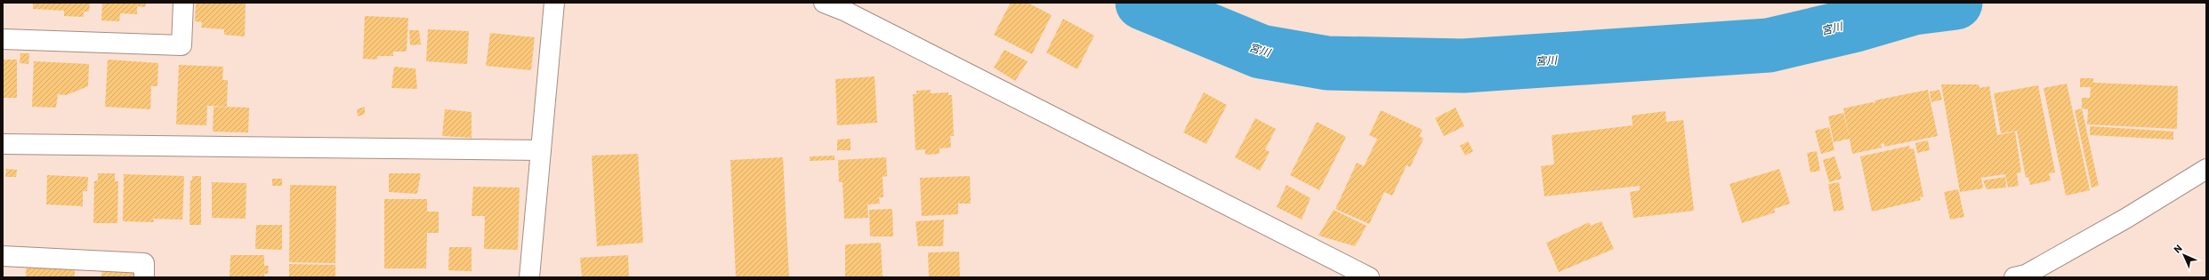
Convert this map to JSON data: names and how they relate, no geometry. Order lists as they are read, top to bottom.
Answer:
{
  "water": ["宮川"],
  "north": "top left"
}
